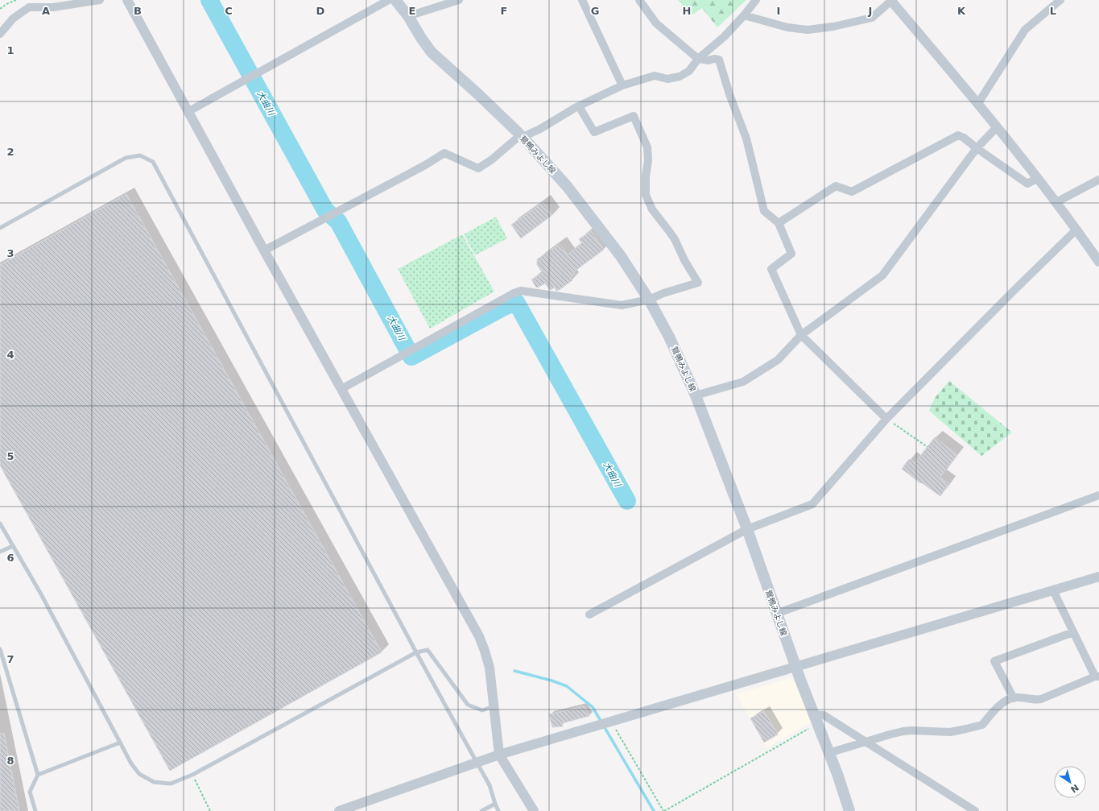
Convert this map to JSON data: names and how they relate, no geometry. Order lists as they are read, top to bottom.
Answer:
{
  "streets": {
    "main road": ["鴛鴨みよし線"]
  },
  "water": ["大曲川"],
  "north": "bottom right",
  "grid": {
    "columns": [
      "A",
      "B",
      "C",
      "D",
      "E",
      "F",
      "G",
      "H",
      "I",
      "J",
      "K",
      "L"
    ],
    "rows": [
      "1",
      "2",
      "3",
      "4",
      "5",
      "6",
      "7",
      "8"
    ]
  }
}
